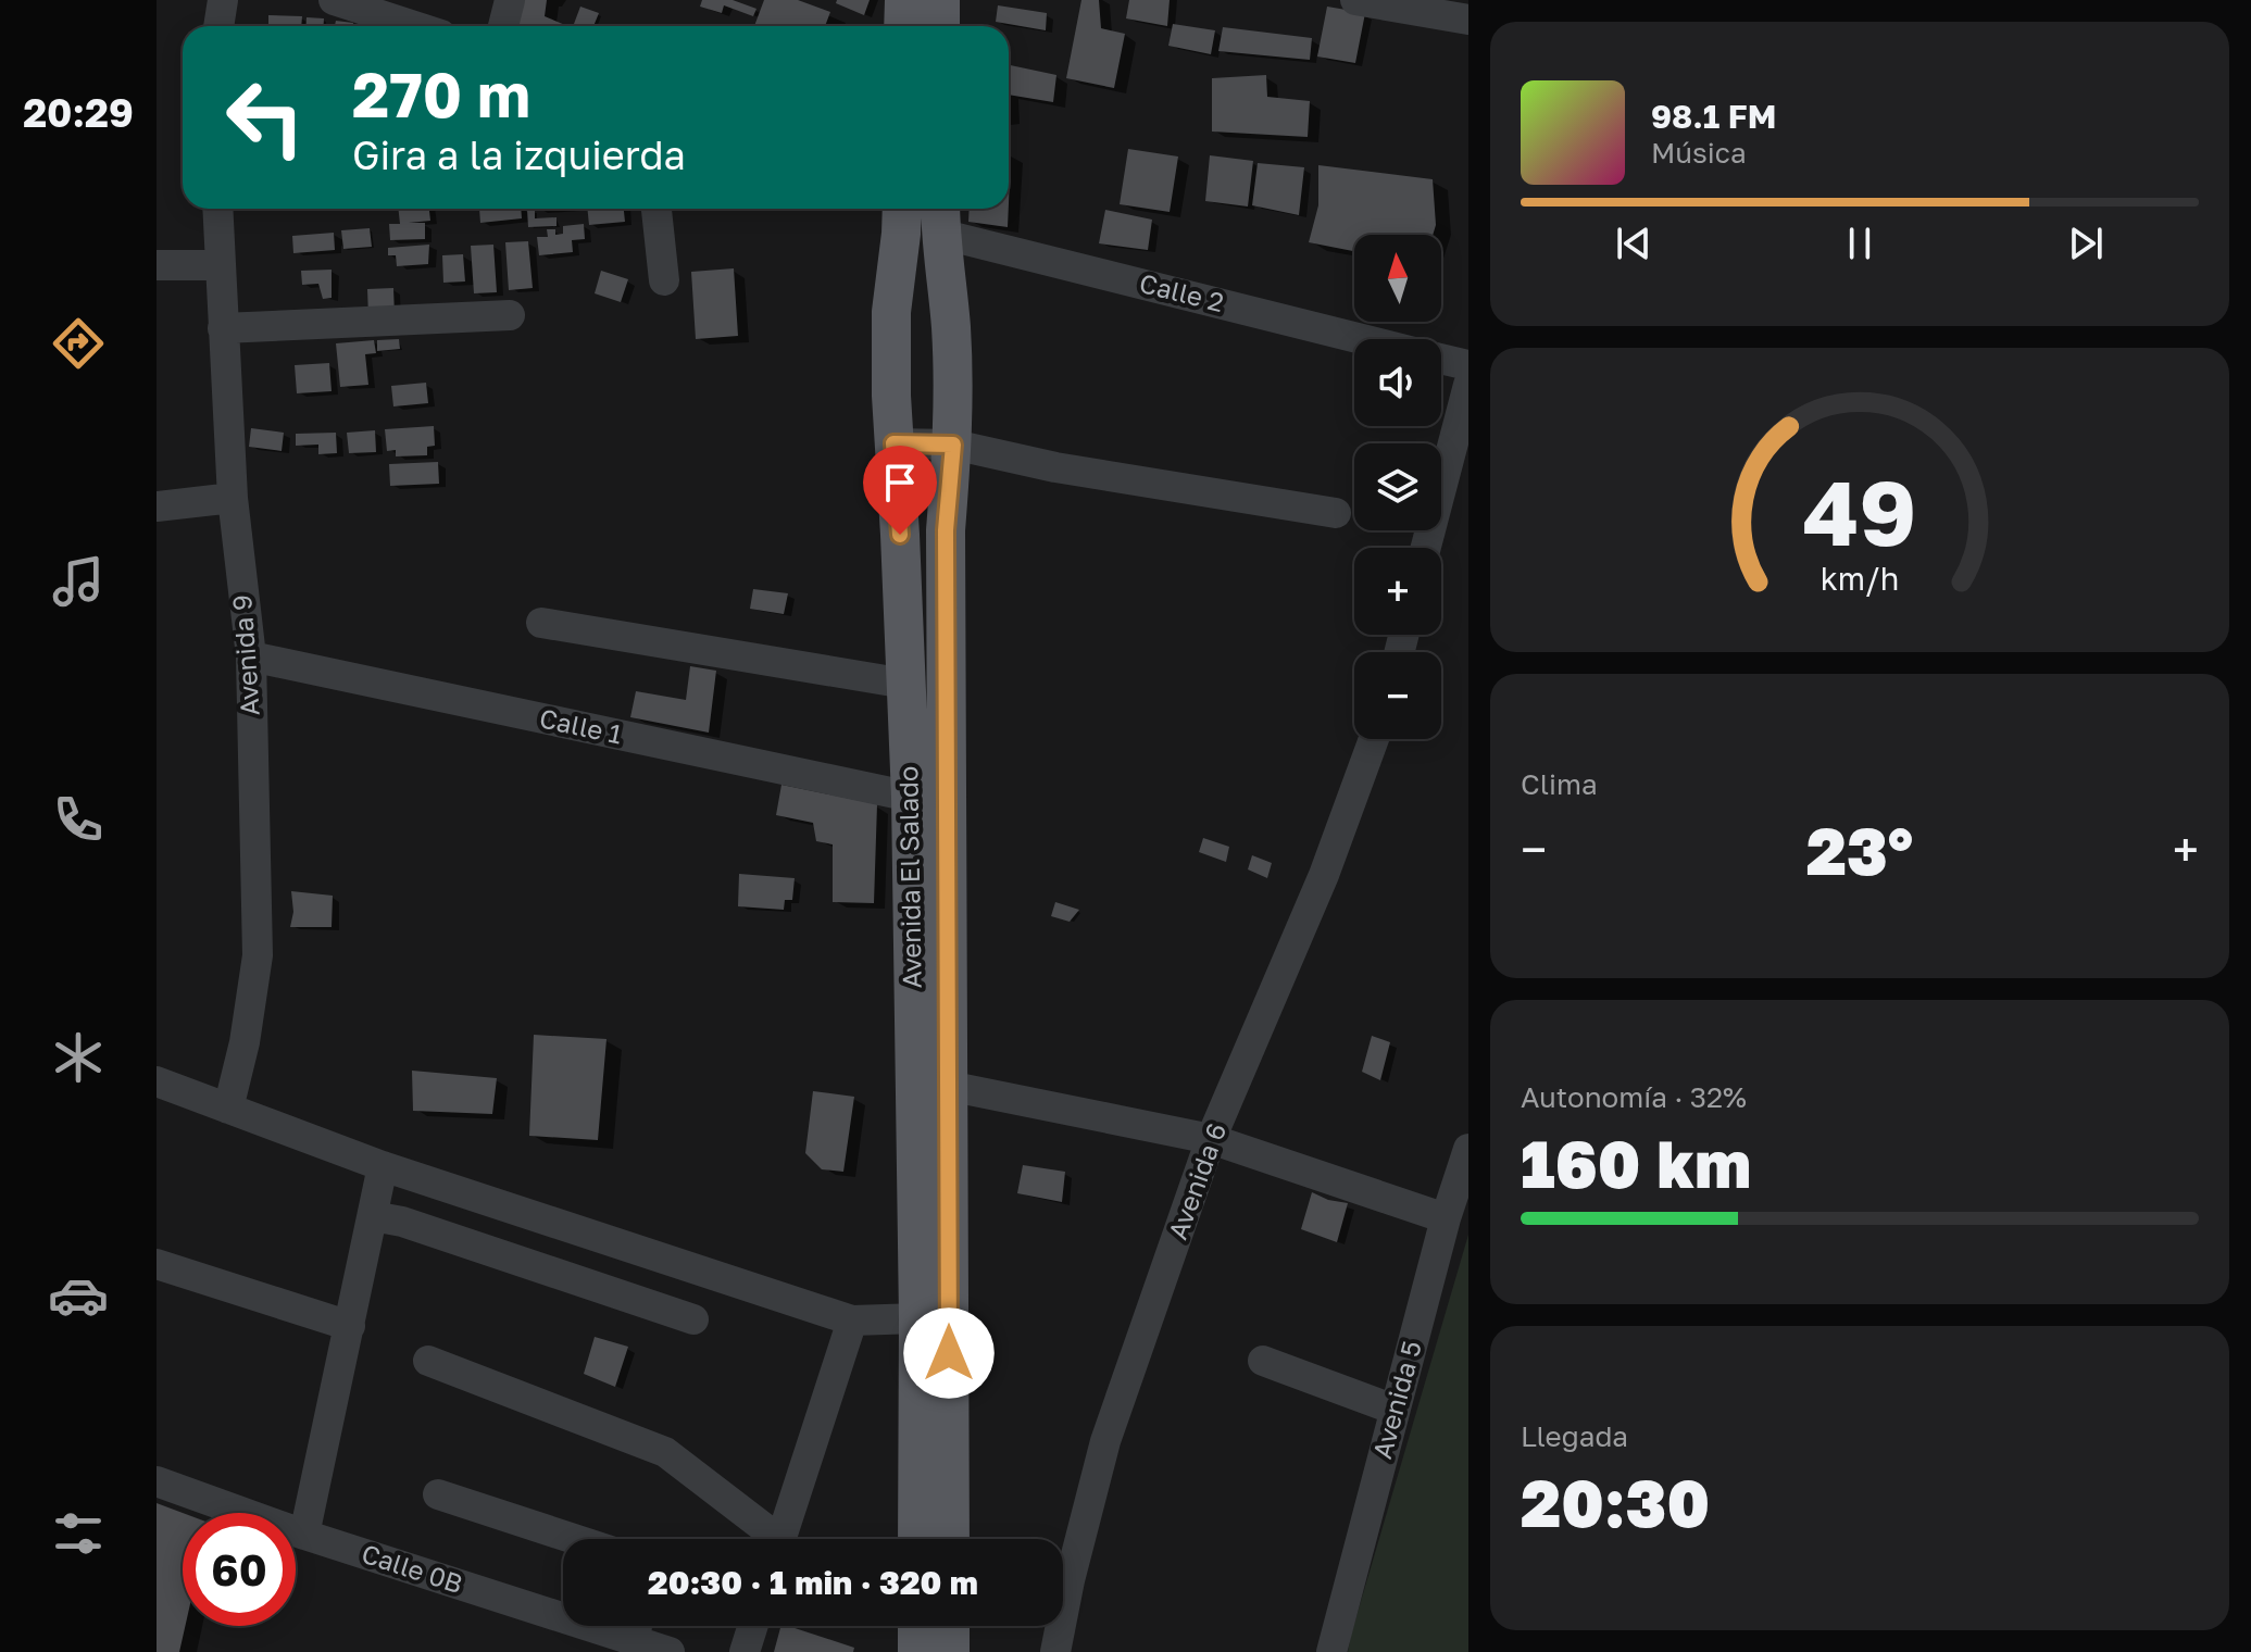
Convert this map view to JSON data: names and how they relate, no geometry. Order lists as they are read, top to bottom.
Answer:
{
  "streets": {
    "main road": ["Avenida El Salado"],
    "street": [
      "Calle 2",
      "Avenida 9",
      "Calle 1",
      "Avenida 6",
      "Avenida 5",
      "Calle 0B"
    ]
  },
  "crossings": [
    ["Calle 2", "Avenida El Salado"],
    ["Avenida 9", "Calle 1"],
    ["Calle 1", "Avenida El Salado"]
  ],
  "north": "top",
  "page": {
    "tabs": "20:29",
    "turn": ["270 m", "Gira a la izquierda"],
    "song": ["98.1 FM", "Música"],
    "map_buttons": ["+", "−"],
    "tile": [
      "Clima",
      ["Autonomía · 32%", "160 km"],
      ["Llegada", "20:30"]
    ],
    "heat": ["−", "23°", "+"],
    "limit": "60",
    "trip": "20:30 · 1 min · 320 m",
    "gauge": ["49", "km/h"]
  }
}
